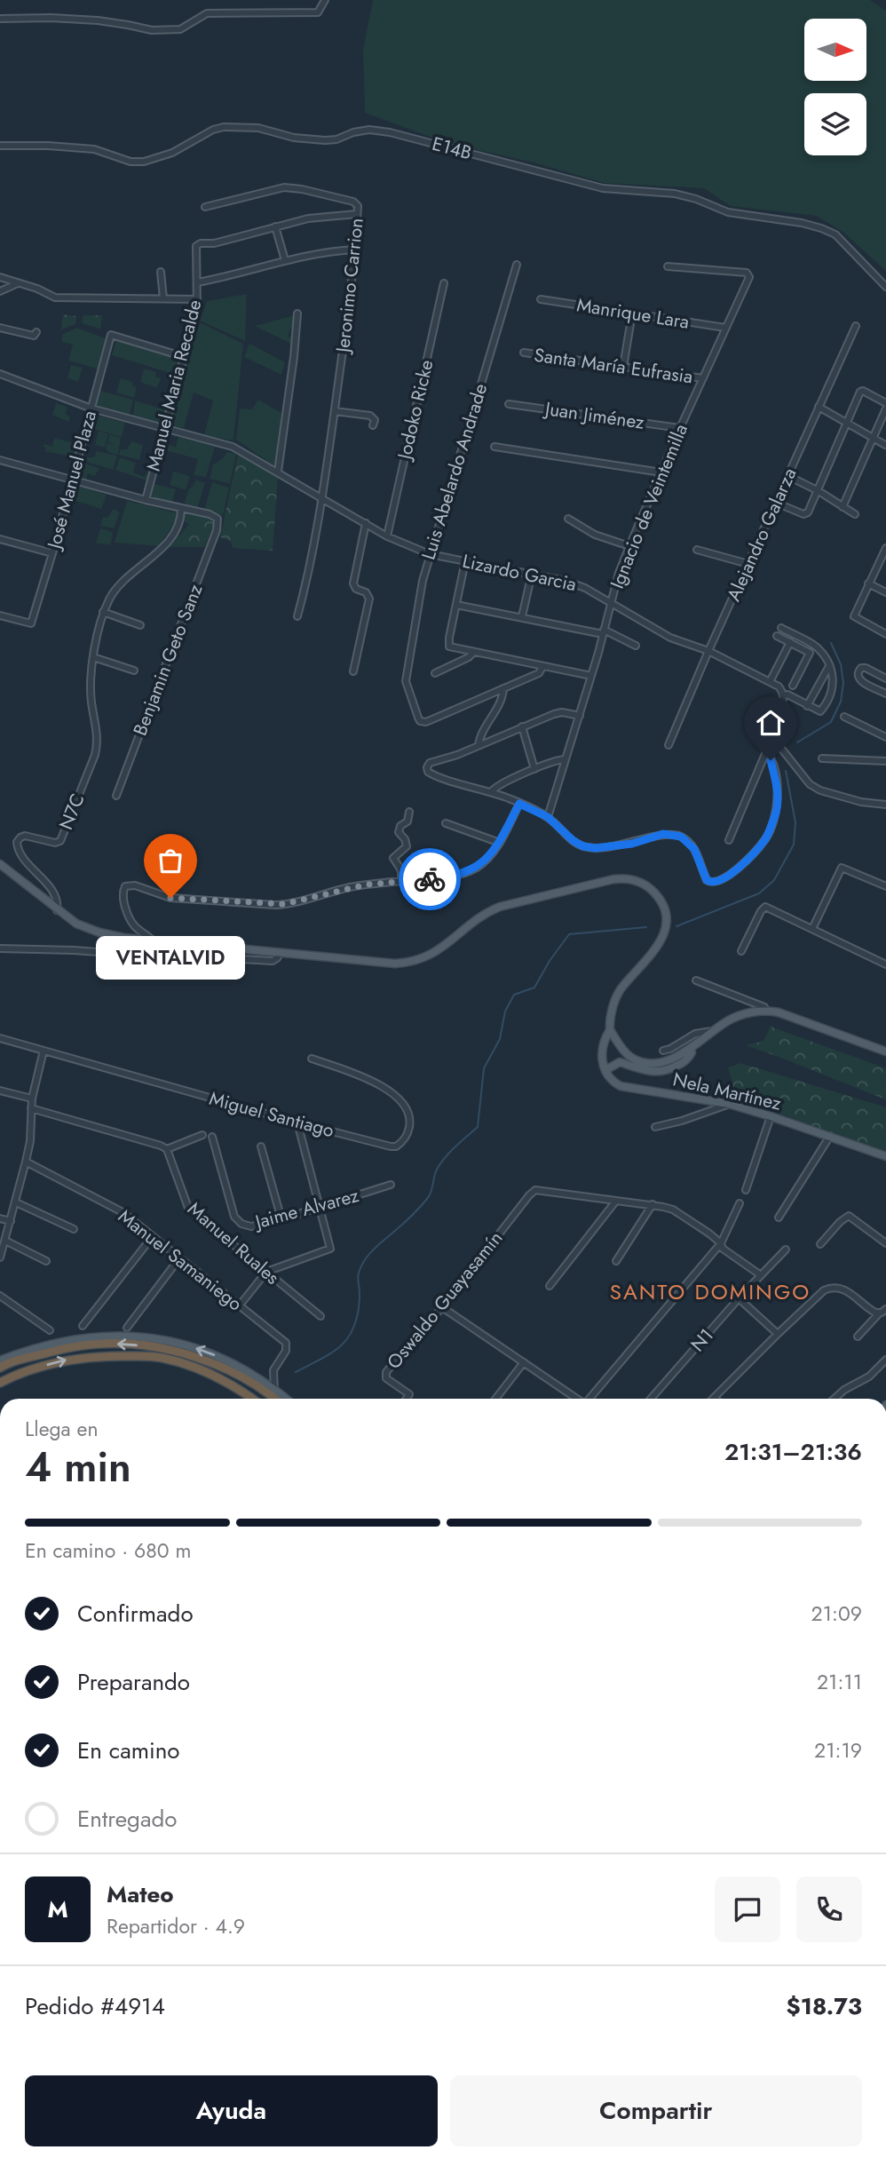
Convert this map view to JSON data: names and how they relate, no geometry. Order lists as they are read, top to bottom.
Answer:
{
  "streets": {
    "main road": ["Nela Martínez"],
    "street": [
      "E14B",
      "Jeronimo Carrion",
      "Manrique Lara",
      "Santa María Eufrasia",
      "Manuel Maria Recalde",
      "Jodoko Ricke",
      "Juan Jiménez",
      "Luis Abelardo Andrade",
      "José Manuel Plaza",
      "Ignacio de Veintemilla",
      "Alejandro Galarza",
      "Lizardo Garcia",
      "Benjamin Geto Sanz",
      "N7C",
      "Miguel Santiago",
      "Jaime Alvarez",
      "Manuel Ruales",
      "Manuel Samaniego",
      "Oswaldo Guayasamín",
      "N1"
    ]
  },
  "crossings": [
    ["Jeronimo Carrion", "Manuel Maria Recalde"],
    ["Jeronimo Carrion", "Lizardo Garcia"],
    ["Manrique Lara", "Ignacio de Veintemilla"],
    ["Santa María Eufrasia", "Ignacio de Veintemilla"],
    ["Manuel Maria Recalde", "José Manuel Plaza"],
    ["Manuel Maria Recalde", "Lizardo Garcia"],
    ["Jodoko Ricke", "Lizardo Garcia"],
    ["Juan Jiménez", "Ignacio de Veintemilla"],
    ["Luis Abelardo Andrade", "Lizardo Garcia"],
    ["José Manuel Plaza", "Lizardo Garcia"],
    ["Ignacio de Veintemilla", "Lizardo Garcia"],
    ["Alejandro Galarza", "Lizardo Garcia"],
    ["Benjamin Geto Sanz", "N7C"]
  ],
  "districts": ["SANTO DOMINGO"],
  "places": ["VENTALVID"],
  "north": "right",
  "page": {
    "bubble": "VENTALVID",
    "heading": ["4 min", "Llega en", "21:31–21:36"],
    "panel": [
      "Mateo",
      "Repartidor · 4.9",
      "Pedido #4914",
      "$18.73"
    ],
    "bar": "En camino · 680 m",
    "list": [
      ["Confirmado", "21:09"],
      ["Preparando", "21:11"],
      ["En camino", "21:19"],
      "Entregado"
    ],
    "round": "M",
    "buttons": ["Ayuda", "Compartir"]
  }
}
